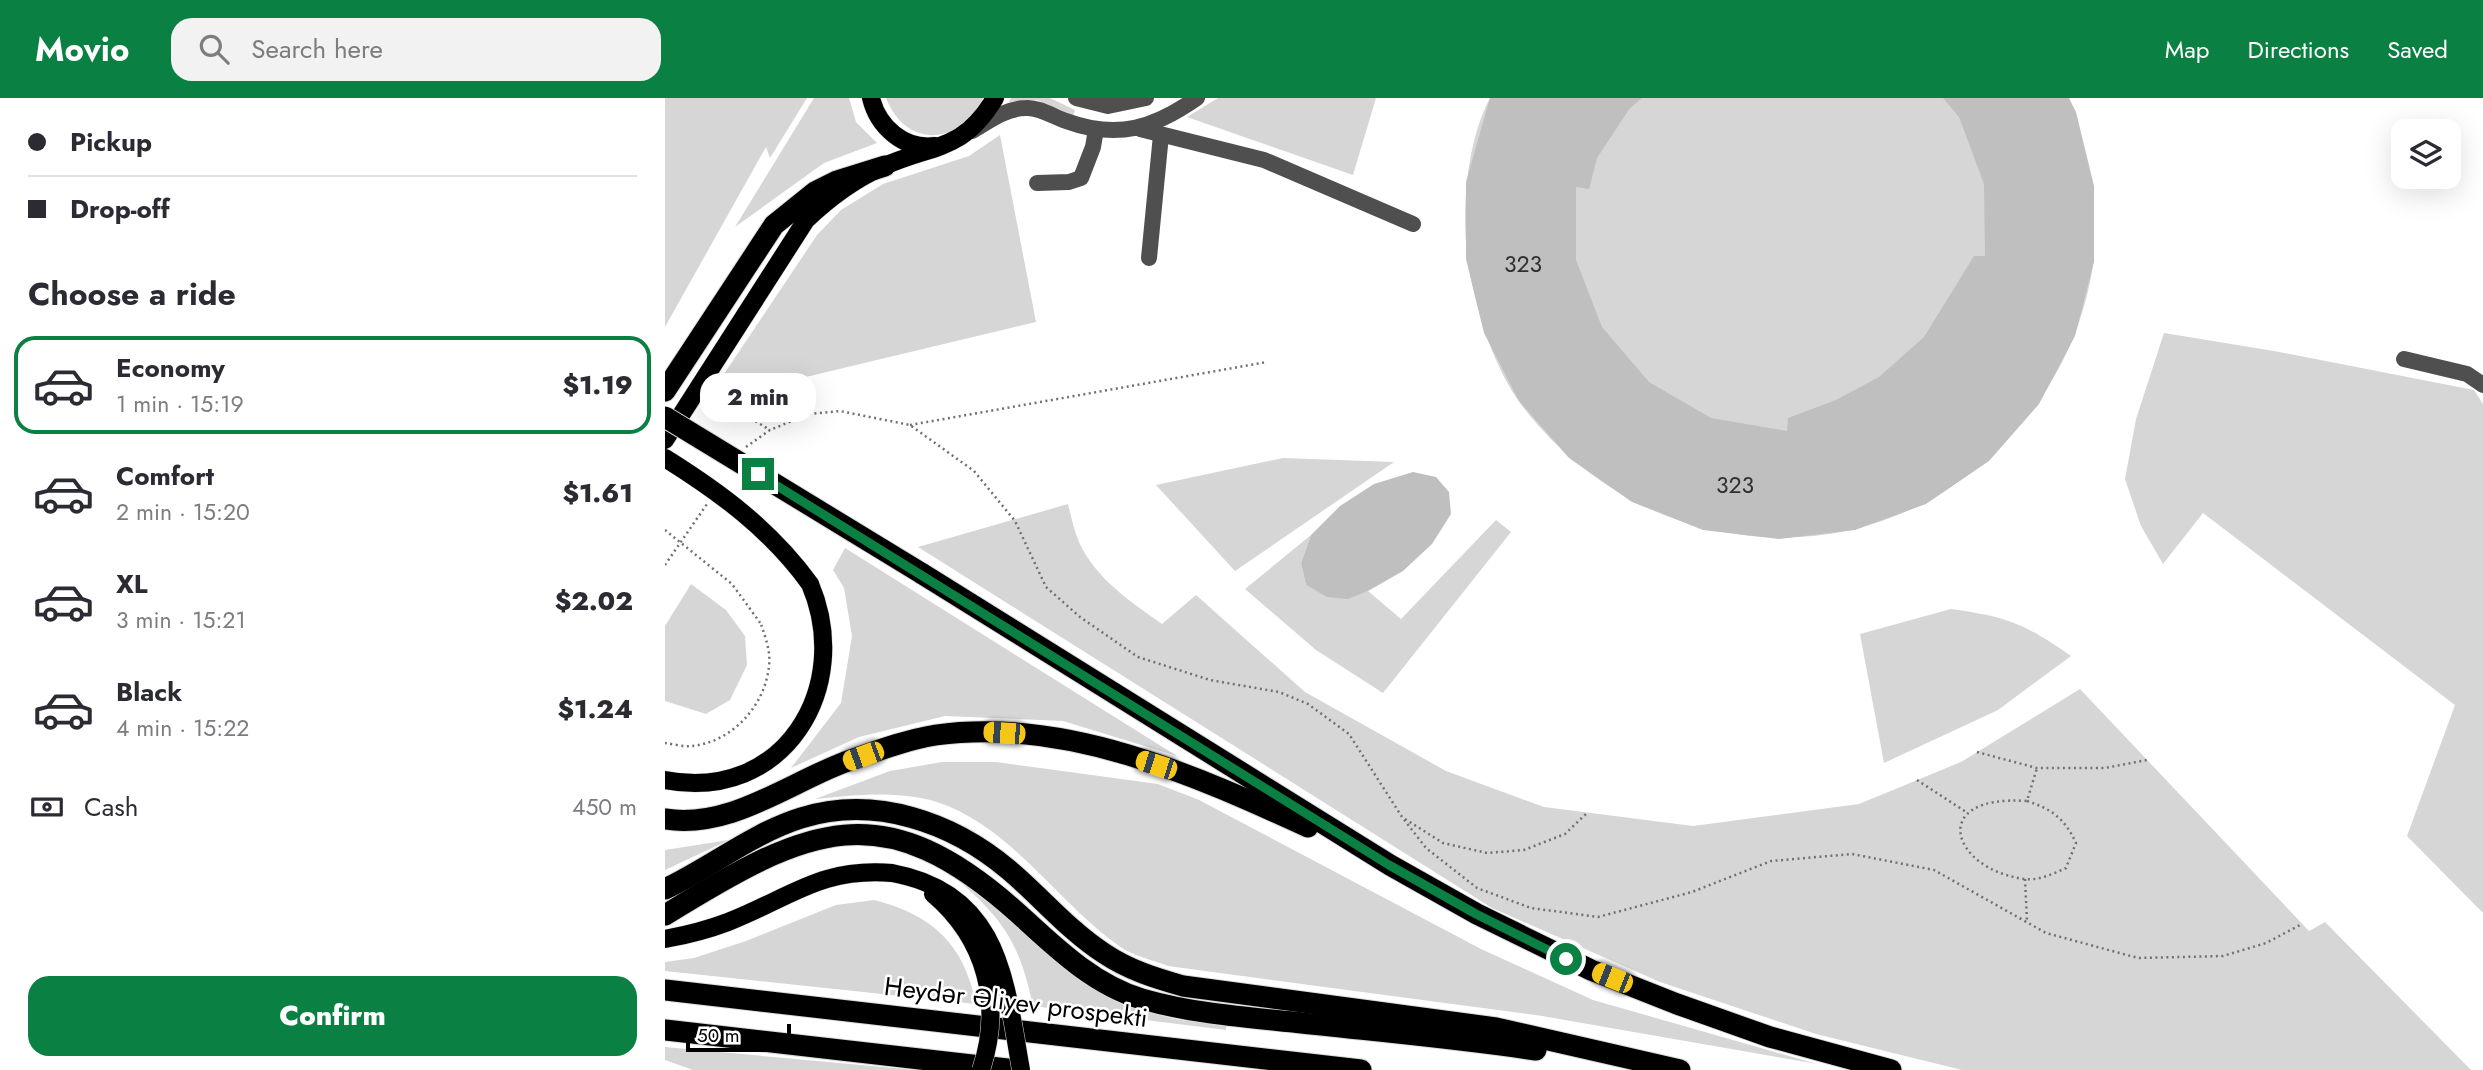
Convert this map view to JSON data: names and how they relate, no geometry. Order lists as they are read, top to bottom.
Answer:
{
  "streets": {
    "highway": ["Heydər Əliyev prospekti"]
  },
  "house_numbers": ["323", "323"],
  "scale_bar": "50 m",
  "page": {
    "header": "Movio",
    "search": "Search here",
    "nav": ["Map", "Directions", "Saved"],
    "banner": ["Pickup", "Drop-off"],
    "heading": "Choose a ride",
    "list": [
      {
        "name": "Economy",
        "note": "1 min · 15:19",
        "value": "$1.19"
      },
      {
        "name": "Comfort",
        "note": "2 min · 15:20",
        "value": "$1.61"
      },
      {
        "name": "XL",
        "note": "3 min · 15:21",
        "value": "$2.02"
      },
      {
        "name": "Black",
        "note": "4 min · 15:22",
        "value": "$1.24"
      }
    ],
    "bubble": "2 min",
    "pay": ["Cash", "450 m"],
    "buttons": "Confirm",
    "scale": "50 m"
  }
}
